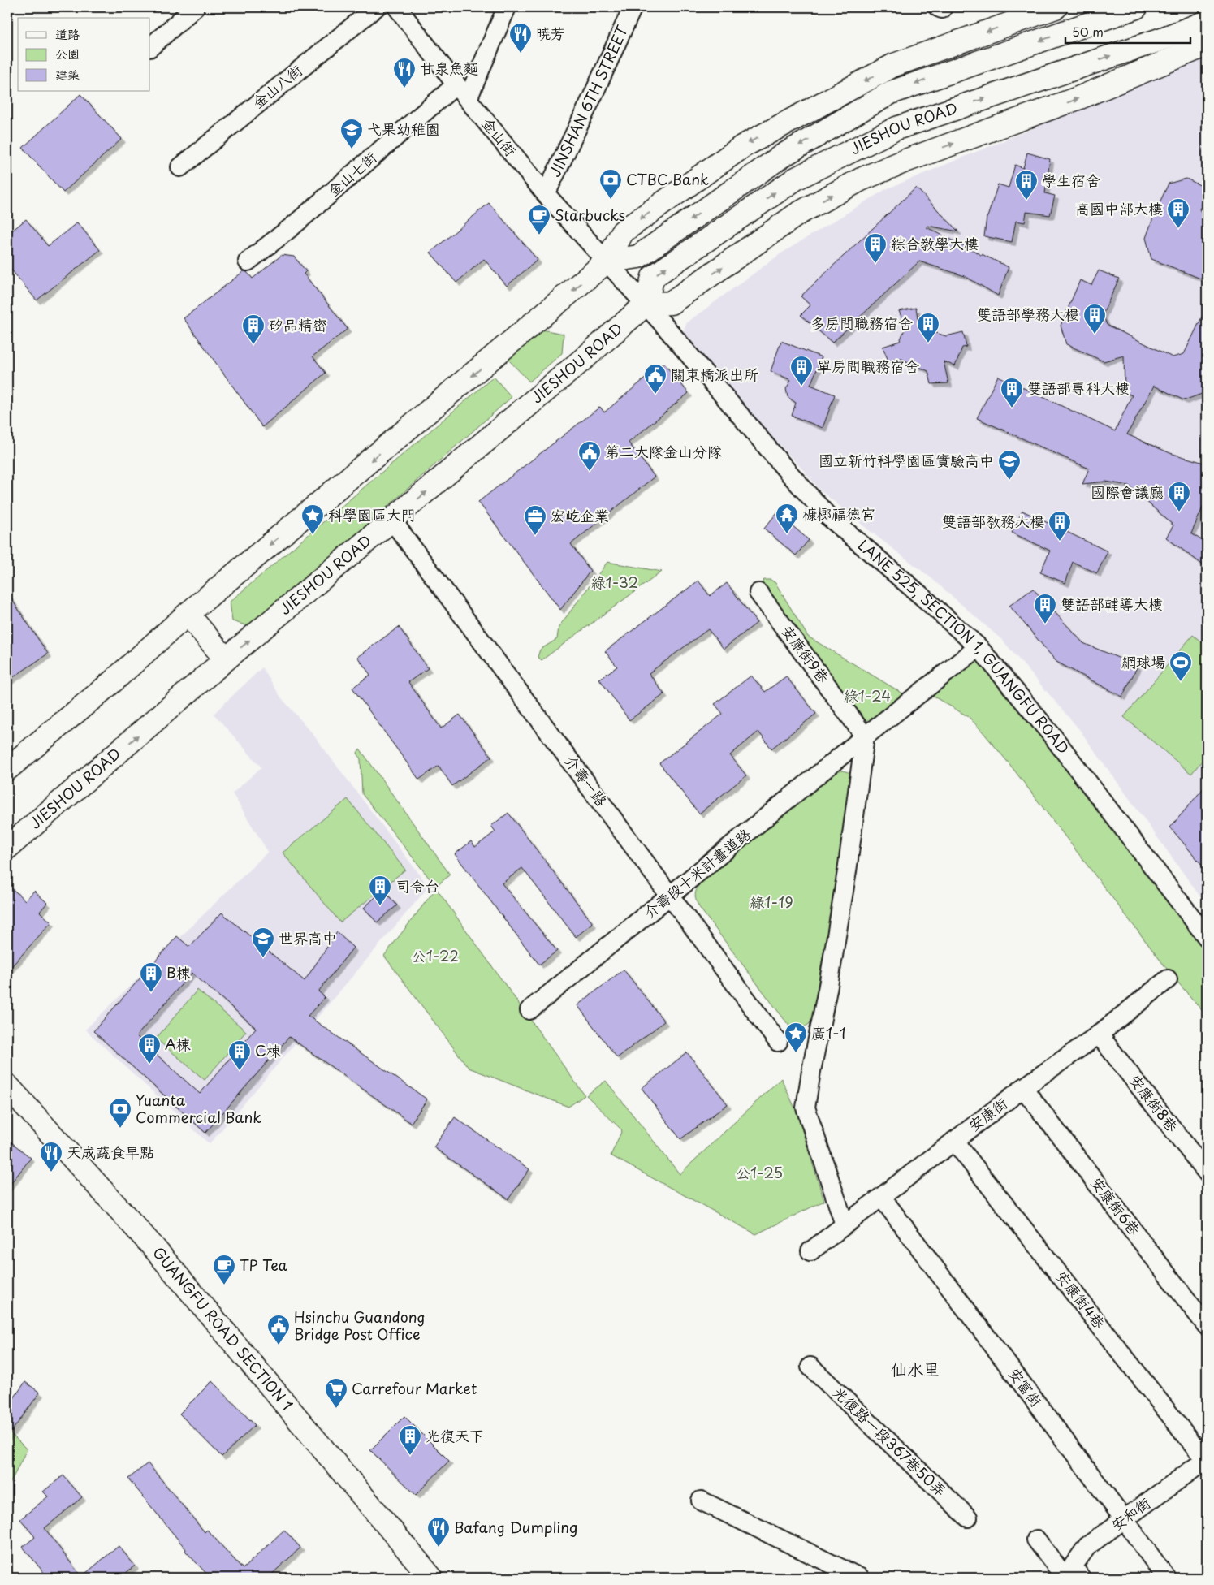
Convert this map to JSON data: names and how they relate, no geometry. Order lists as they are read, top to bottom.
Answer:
{
  "streets": {
    "street": [
      "金山八街",
      "JINSHAN 6TH STREET",
      "JIESHOU ROAD",
      "金山街",
      "金山七街",
      "LANE 525, SECTION 1, GUANGFU ROAD",
      "安康街9巷",
      "介壽一路",
      "介壽段十米計畫道路",
      "安康街8巷",
      "安康街",
      "安康街6巷",
      "安康街4巷",
      "GUANGFU ROAD SECTION 1",
      "安富街",
      "光復路一段367巷50弄",
      "安和街"
    ]
  },
  "crossings": [
    ["JINSHAN 6TH STREET", "金山街"],
    ["JIESHOU ROAD", "LANE 525, SECTION 1, GUANGFU ROAD"],
    ["JIESHOU ROAD", "介壽一路"],
    ["金山街", "金山七街"],
    ["金山街", "LANE 525, SECTION 1, GUANGFU ROAD"],
    ["LANE 525, SECTION 1, GUANGFU ROAD", "介壽段十米計畫道路"],
    ["安康街9巷", "介壽段十米計畫道路"],
    ["介壽一路", "介壽段十米計畫道路"],
    ["安康街8巷", "安康街"],
    ["安康街", "安康街6巷"],
    ["安康街", "安康街4巷"],
    ["安康街", "安富街"],
    ["安康街4巷", "安和街"],
    ["安富街", "安和街"]
  ],
  "districts": ["仙水里"],
  "parks": [
    "綠1-32",
    "綠1-24",
    "綠1-19",
    "公1-22",
    "公1-25"
  ],
  "places": {
    "restaurant": [
      "暁芳",
      "甘泉魚麵",
      "天成蔬食早點",
      "Bafang Dumpling"
    ],
    "school or university": ["弋果幼稚園", "國立新竹科學園區實驗高中", "世界高中"],
    "bank": ["CTBC Bank", "Yuanta Commercial Bank"],
    "building": [
      "學生宿舍",
      "高國中部大樓",
      "綜合教學大樓",
      "雙語部學務大樓",
      "多房間職務宿舍",
      "矽品精密",
      "單房間職務宿舍",
      "雙語部專科大樓",
      "國際會議廳",
      "雙語部教務大樓",
      "雙語部輔導大樓",
      "司令台",
      "B棟",
      "A棟",
      "C棟",
      "光復天下"
    ],
    "cafe": ["Starbucks", "TP Tea"],
    "public building": ["關東橋派出所", "第二大隊金山分隊", "Hsinchu Guandong Bridge Post Office"],
    "temple": ["槺榔福德宮"],
    "place": ["科學園區大門", "廣1-1"],
    "office": ["宏屹企業"],
    "sports": ["網球場"],
    "supermarket": ["Carrefour Market"]
  },
  "legend": ["道路", "公園", "建築"],
  "scale_bar": "50 m"
}
